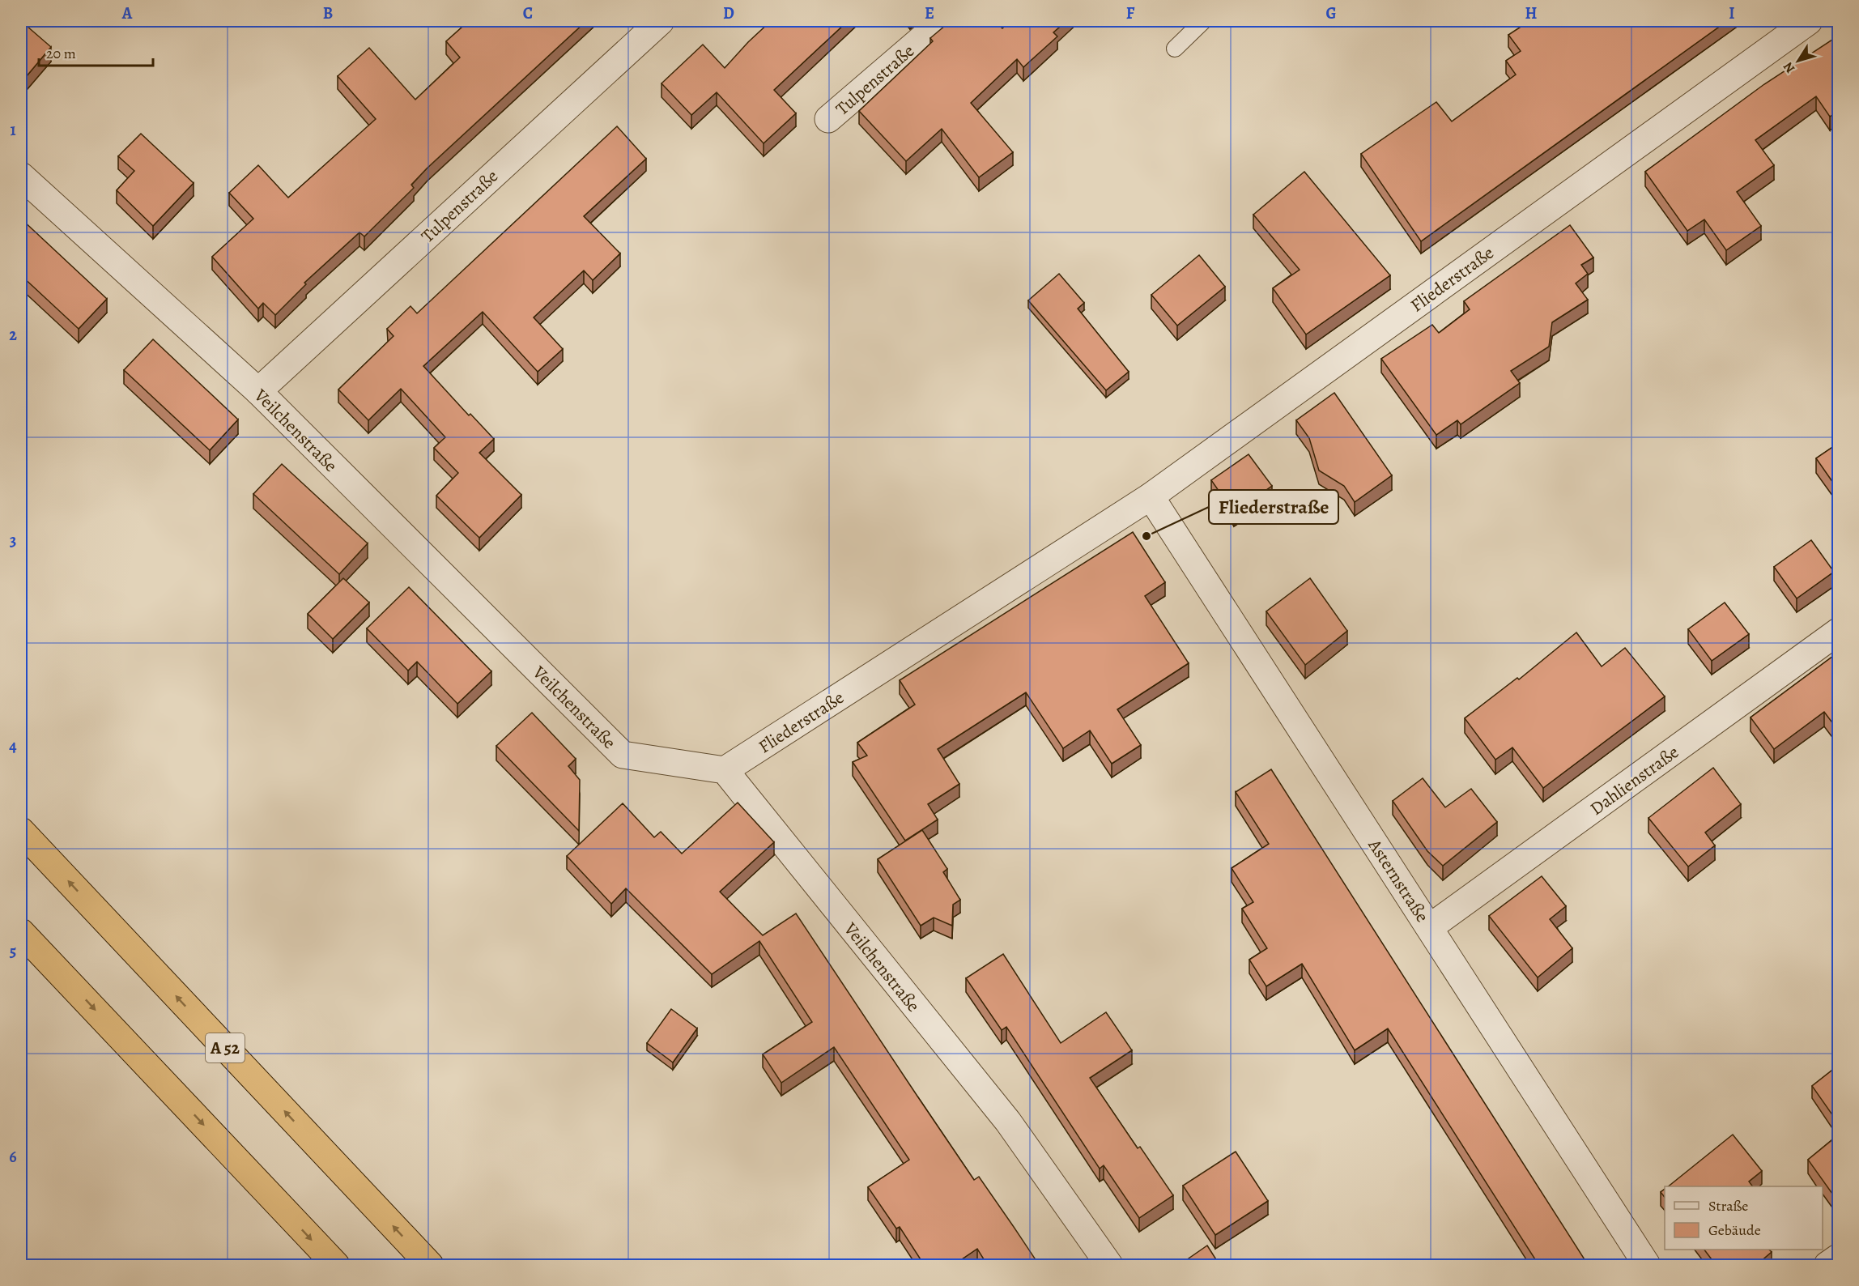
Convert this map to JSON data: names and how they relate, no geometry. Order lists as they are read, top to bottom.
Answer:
{
  "streets": {
    "highway": ["A 52"],
    "street": [
      "Tulpenstraße",
      "Fliederstraße",
      "Veilchenstraße",
      "Dahlienstraße",
      "Asternstraße"
    ]
  },
  "crossings": [
    ["Tulpenstraße", "Veilchenstraße"],
    ["Fliederstraße", "Veilchenstraße"],
    ["Fliederstraße", "Asternstraße"],
    ["Dahlienstraße", "Asternstraße"]
  ],
  "places": ["Fliederstraße"],
  "legend": ["Straße", "Gebäude"],
  "scale_bar": "20 m",
  "north": "bottom left",
  "grid": {
    "columns": [
      "A",
      "B",
      "C",
      "D",
      "E",
      "F",
      "G",
      "H",
      "I"
    ],
    "rows": [
      "1",
      "2",
      "3",
      "4",
      "5",
      "6"
    ]
  }
}
